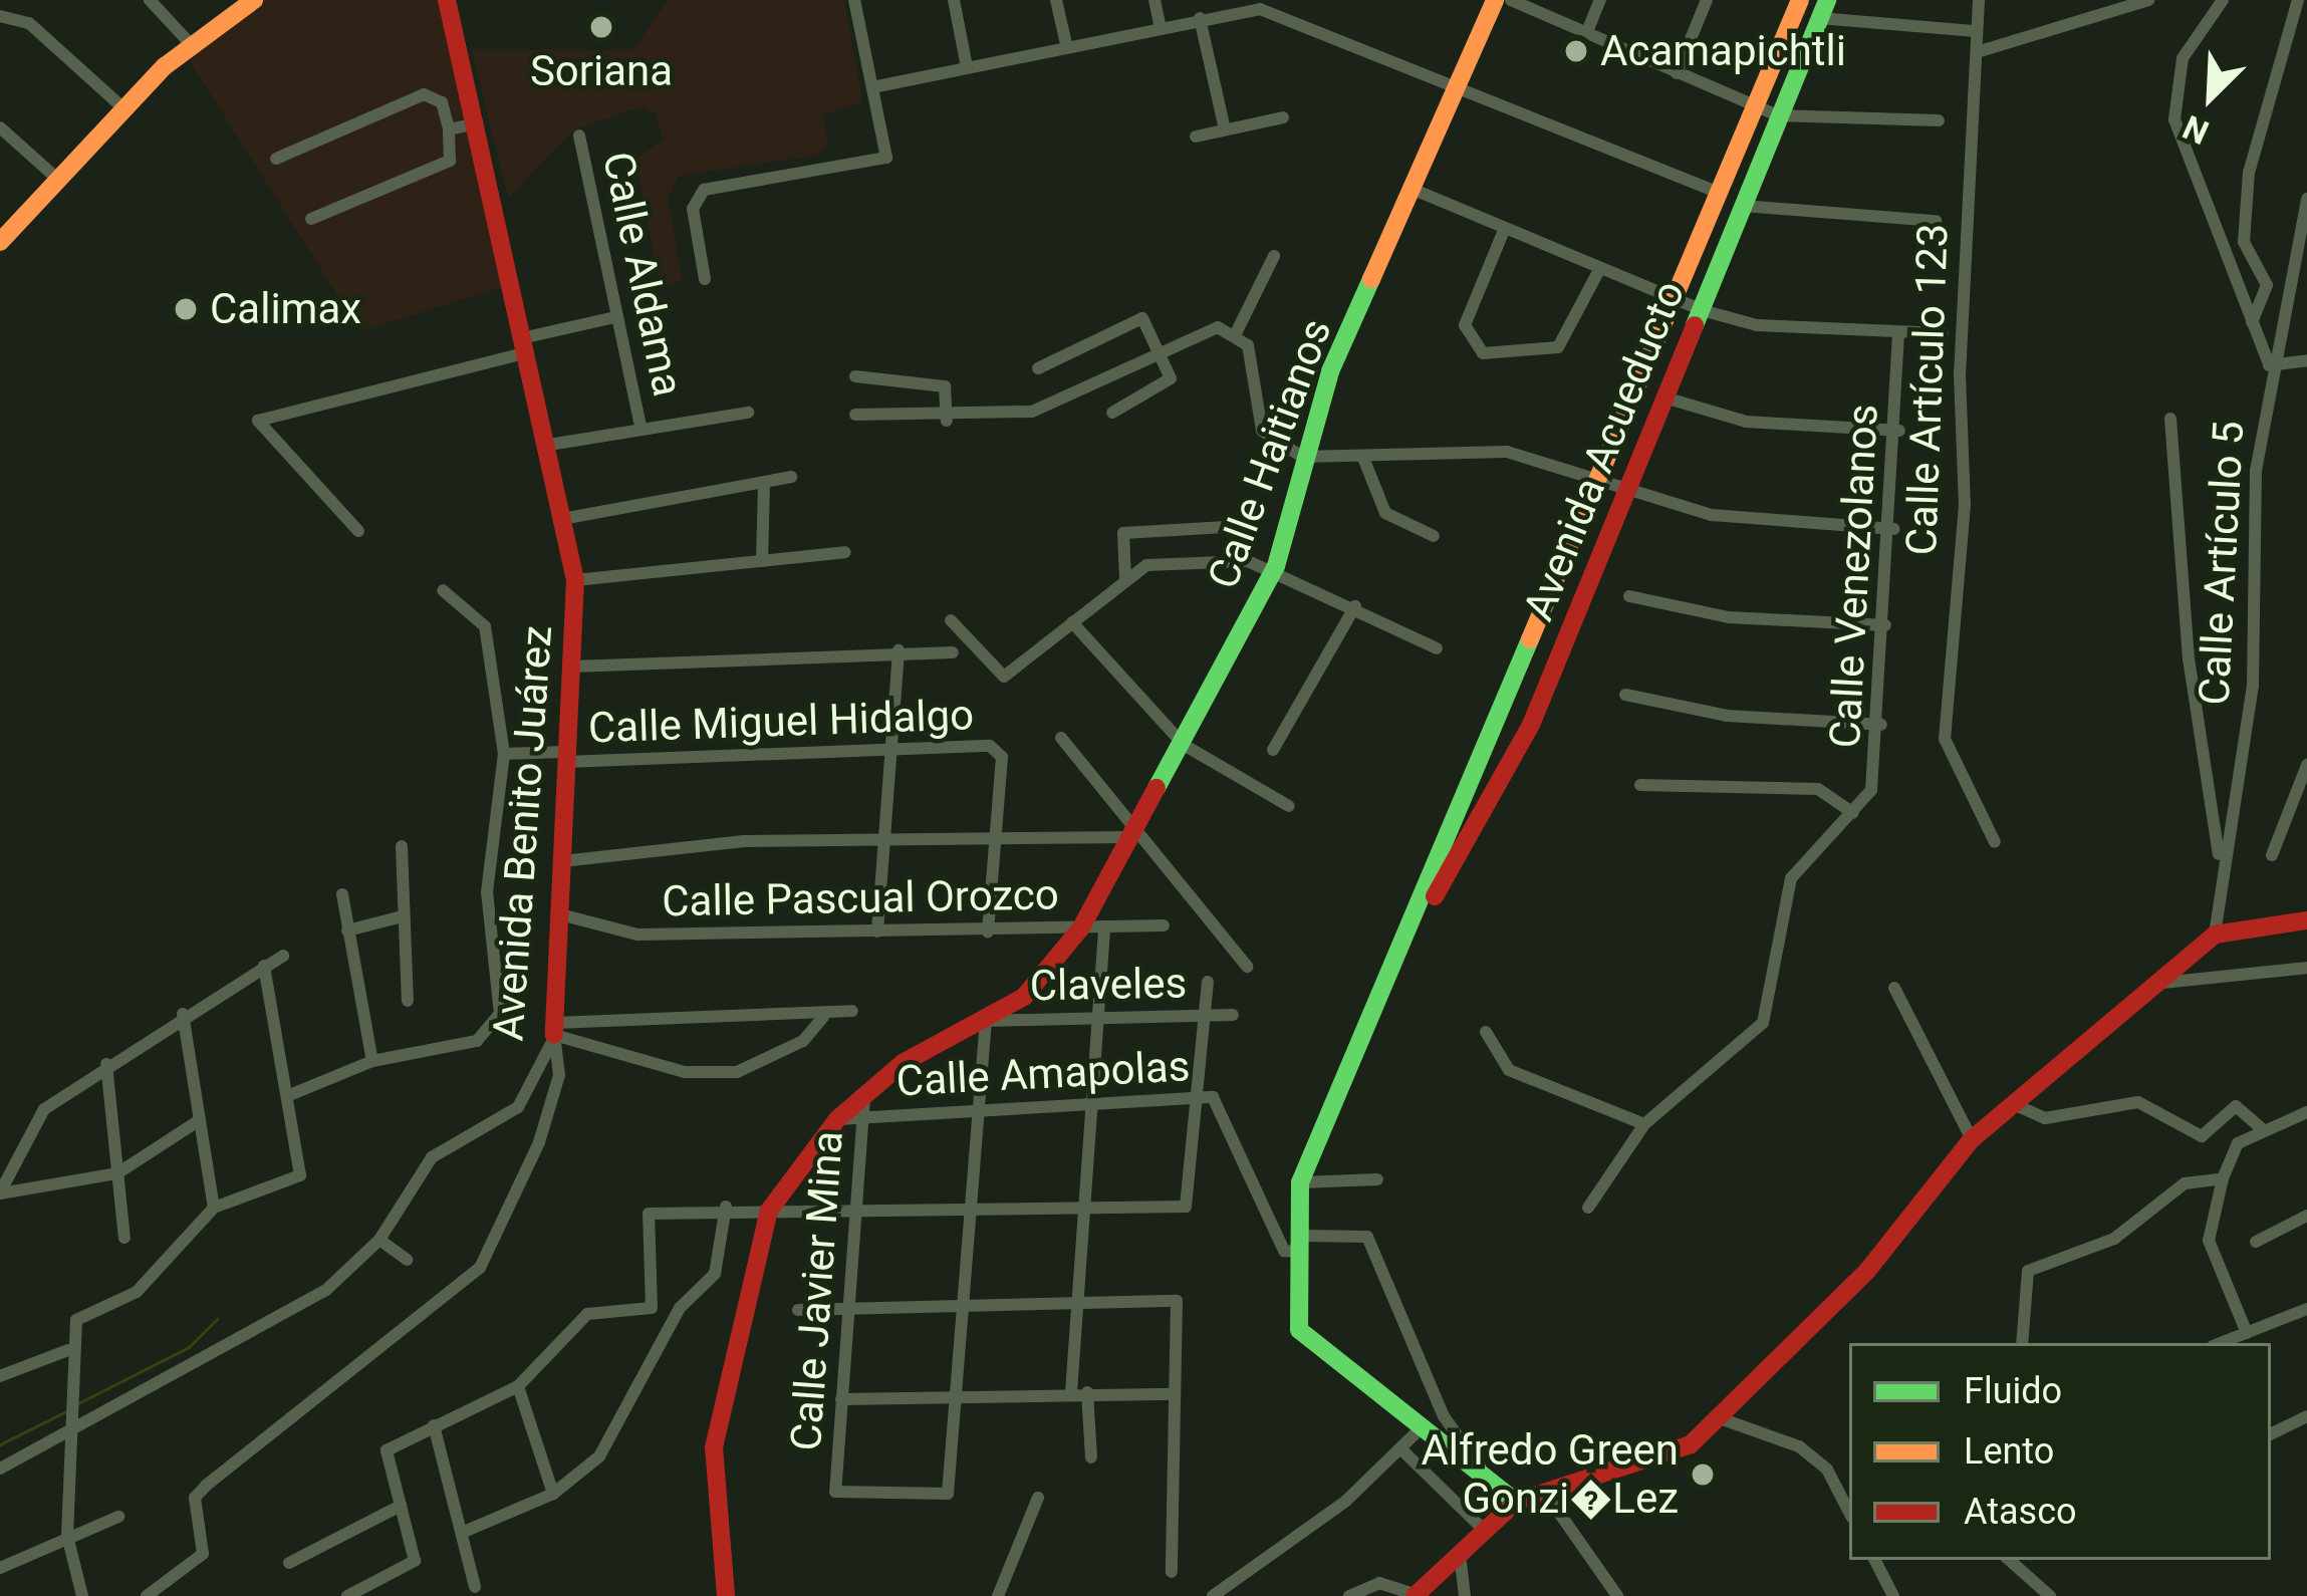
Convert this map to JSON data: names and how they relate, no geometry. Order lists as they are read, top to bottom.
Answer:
{
  "streets": {
    "street": [
      "Calle Aldama",
      "Calle Artículo 123",
      "Avenida Acueducto",
      "Calle Haitianos",
      "Calle Artículo 5",
      "Calle Venezolanos",
      "Calle Miguel Hidalgo",
      "Avenida Benito Juárez",
      "Calle Pascual Orozco",
      "Claveles",
      "Calle Amapolas",
      "Calle Javier Mina"
    ]
  },
  "crossings": [
    ["Avenida Acueducto", "Calle Amapolas"],
    ["Calle Haitianos", "Calle Pascual Orozco"],
    ["Calle Haitianos", "Claveles"],
    ["Calle Haitianos", "Calle Amapolas"],
    ["Calle Haitianos", "Calle Javier Mina"],
    ["Calle Miguel Hidalgo", "Avenida Benito Juárez"],
    ["Avenida Benito Juárez", "Calle Pascual Orozco"],
    ["Calle Amapolas", "Calle Javier Mina"]
  ],
  "places": [
    "Soriana",
    "Acamapichtli",
    "Calimax",
    "Alfredo Green Gonzi�Lez"
  ],
  "legend": ["Fluido", "Lento", "Atasco"],
  "north": "bottom left"
}
